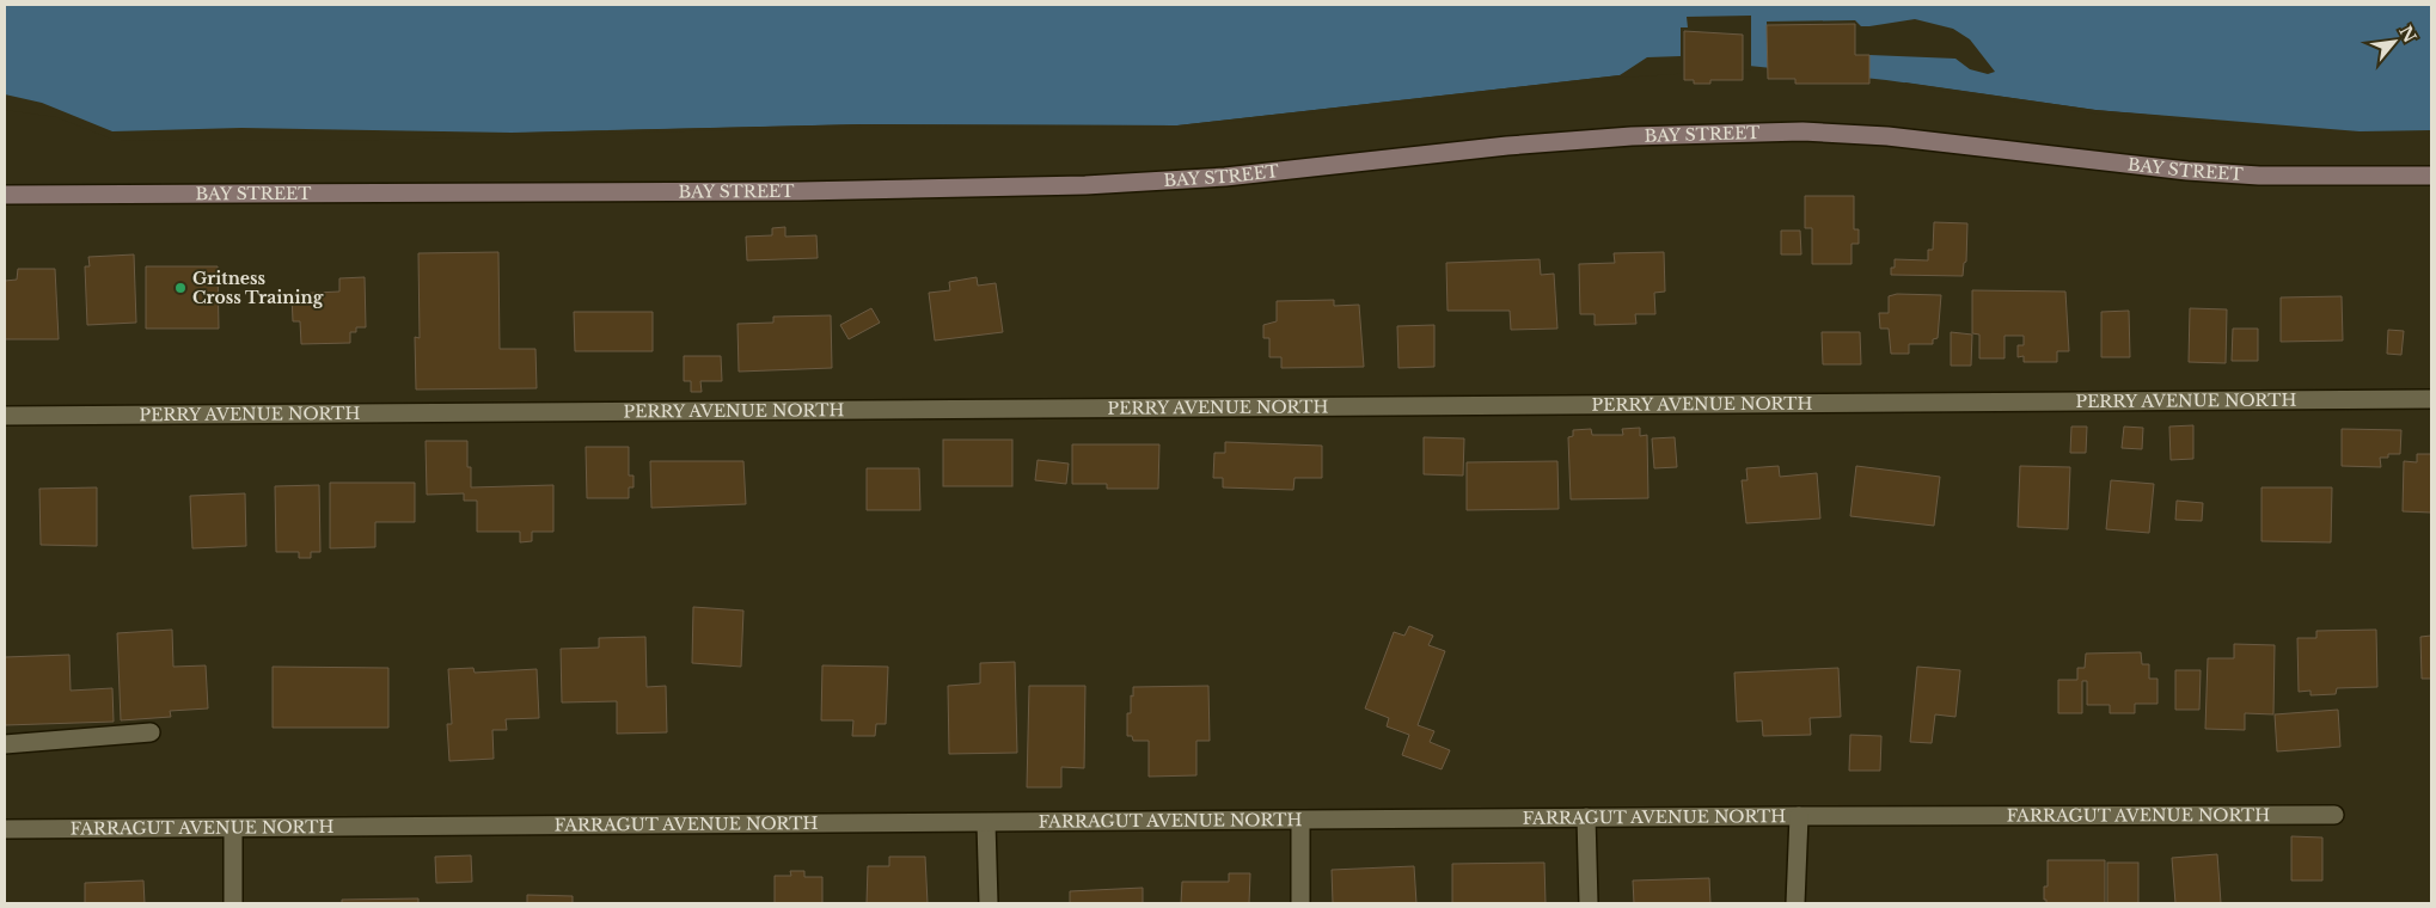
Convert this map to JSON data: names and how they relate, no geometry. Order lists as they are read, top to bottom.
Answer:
{
  "streets": {
    "main road": ["BAY STREET"],
    "street": ["PERRY AVENUE NORTH", "FARRAGUT AVENUE NORTH"]
  },
  "places": ["Gritness Cross Training"],
  "north": "top right"
}
